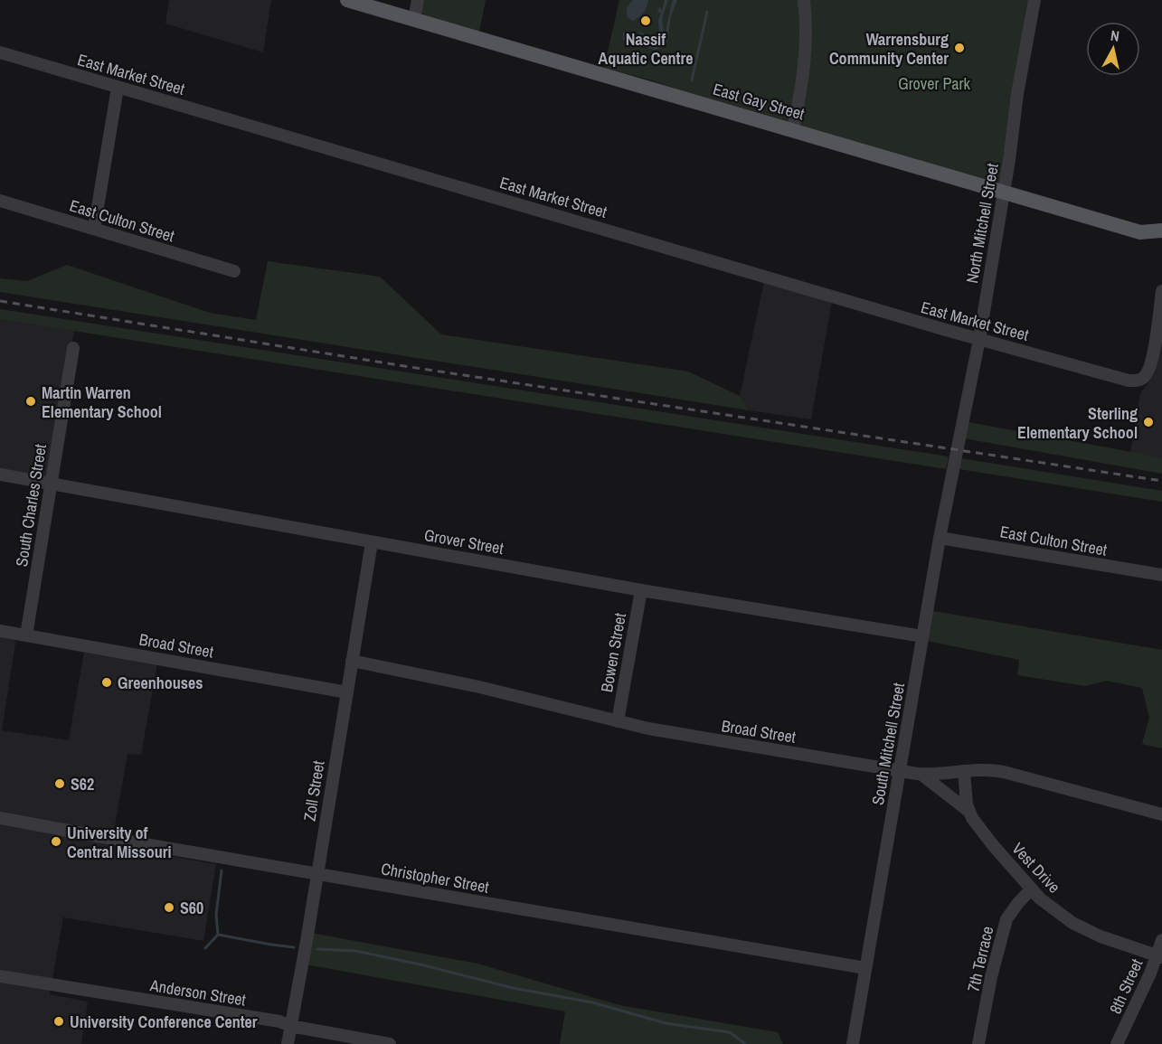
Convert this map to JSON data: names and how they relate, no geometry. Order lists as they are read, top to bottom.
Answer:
{
  "streets": {
    "main road": ["East Gay Street"],
    "street": [
      "East Market Street",
      "East Culton Street",
      "North Mitchell Street",
      "South Charles Street",
      "Grover Street",
      "Broad Street",
      "Bowen Street",
      "South Mitchell Street",
      "Zoll Street",
      "Vest Drive",
      "Christopher Street",
      "7th Terrace",
      "8th Street",
      "Anderson Street"
    ]
  },
  "crossings": [
    ["East Market Street", "North Mitchell Street"],
    ["East Gay Street", "North Mitchell Street"],
    ["East Culton Street", "South Mitchell Street"],
    ["North Mitchell Street", "South Mitchell Street"],
    ["South Charles Street", "Grover Street"],
    ["South Charles Street", "Broad Street"],
    ["Grover Street", "Bowen Street"],
    ["Grover Street", "South Mitchell Street"],
    ["Grover Street", "Zoll Street"],
    ["Broad Street", "Bowen Street"],
    ["Broad Street", "South Mitchell Street"],
    ["Broad Street", "Zoll Street"],
    ["Broad Street", "Vest Drive"],
    ["South Mitchell Street", "Christopher Street"],
    ["Zoll Street", "Christopher Street"],
    ["Zoll Street", "Anderson Street"],
    ["Vest Drive", "7th Terrace"],
    ["Vest Drive", "8th Street"]
  ],
  "parks": ["Grover Park"],
  "places": [
    "Nassif Aquatic Centre",
    "Warrensburg Community Center",
    "Martin Warren Elementary School",
    "Sterling Elementary School",
    "Greenhouses",
    "S62",
    "University of Central Missouri",
    "S60",
    "University Conference Center"
  ],
  "north": "top"
}
